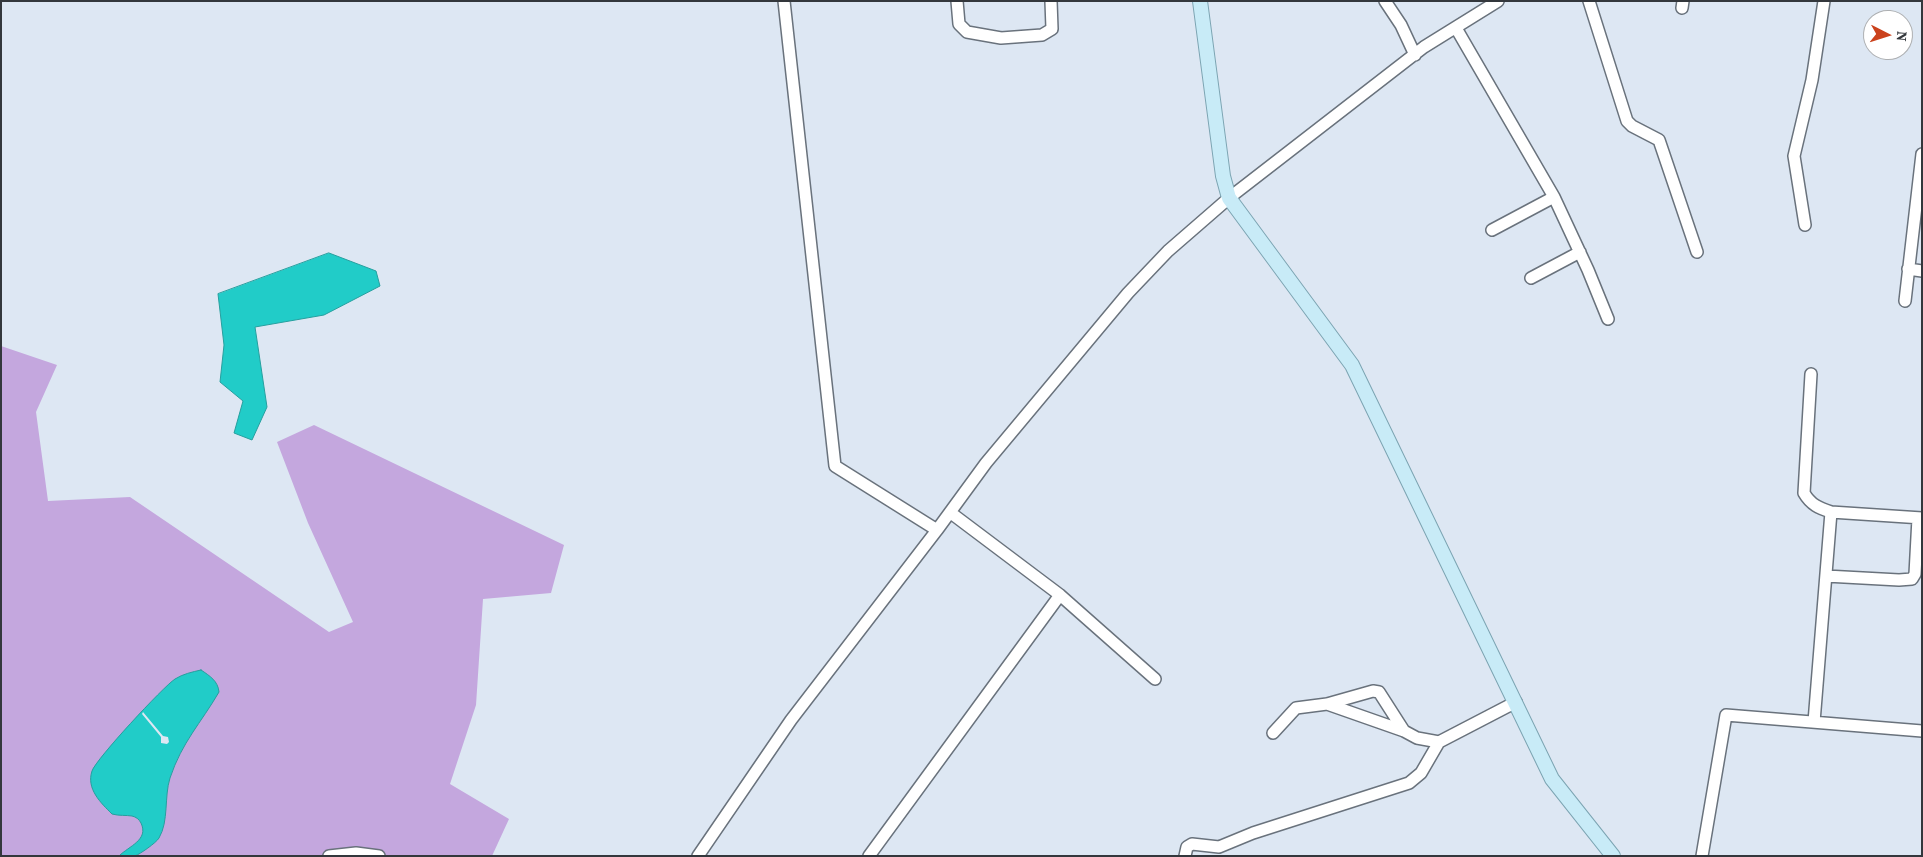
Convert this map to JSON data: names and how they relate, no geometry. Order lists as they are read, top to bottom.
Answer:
{
  "north": "right"
}
